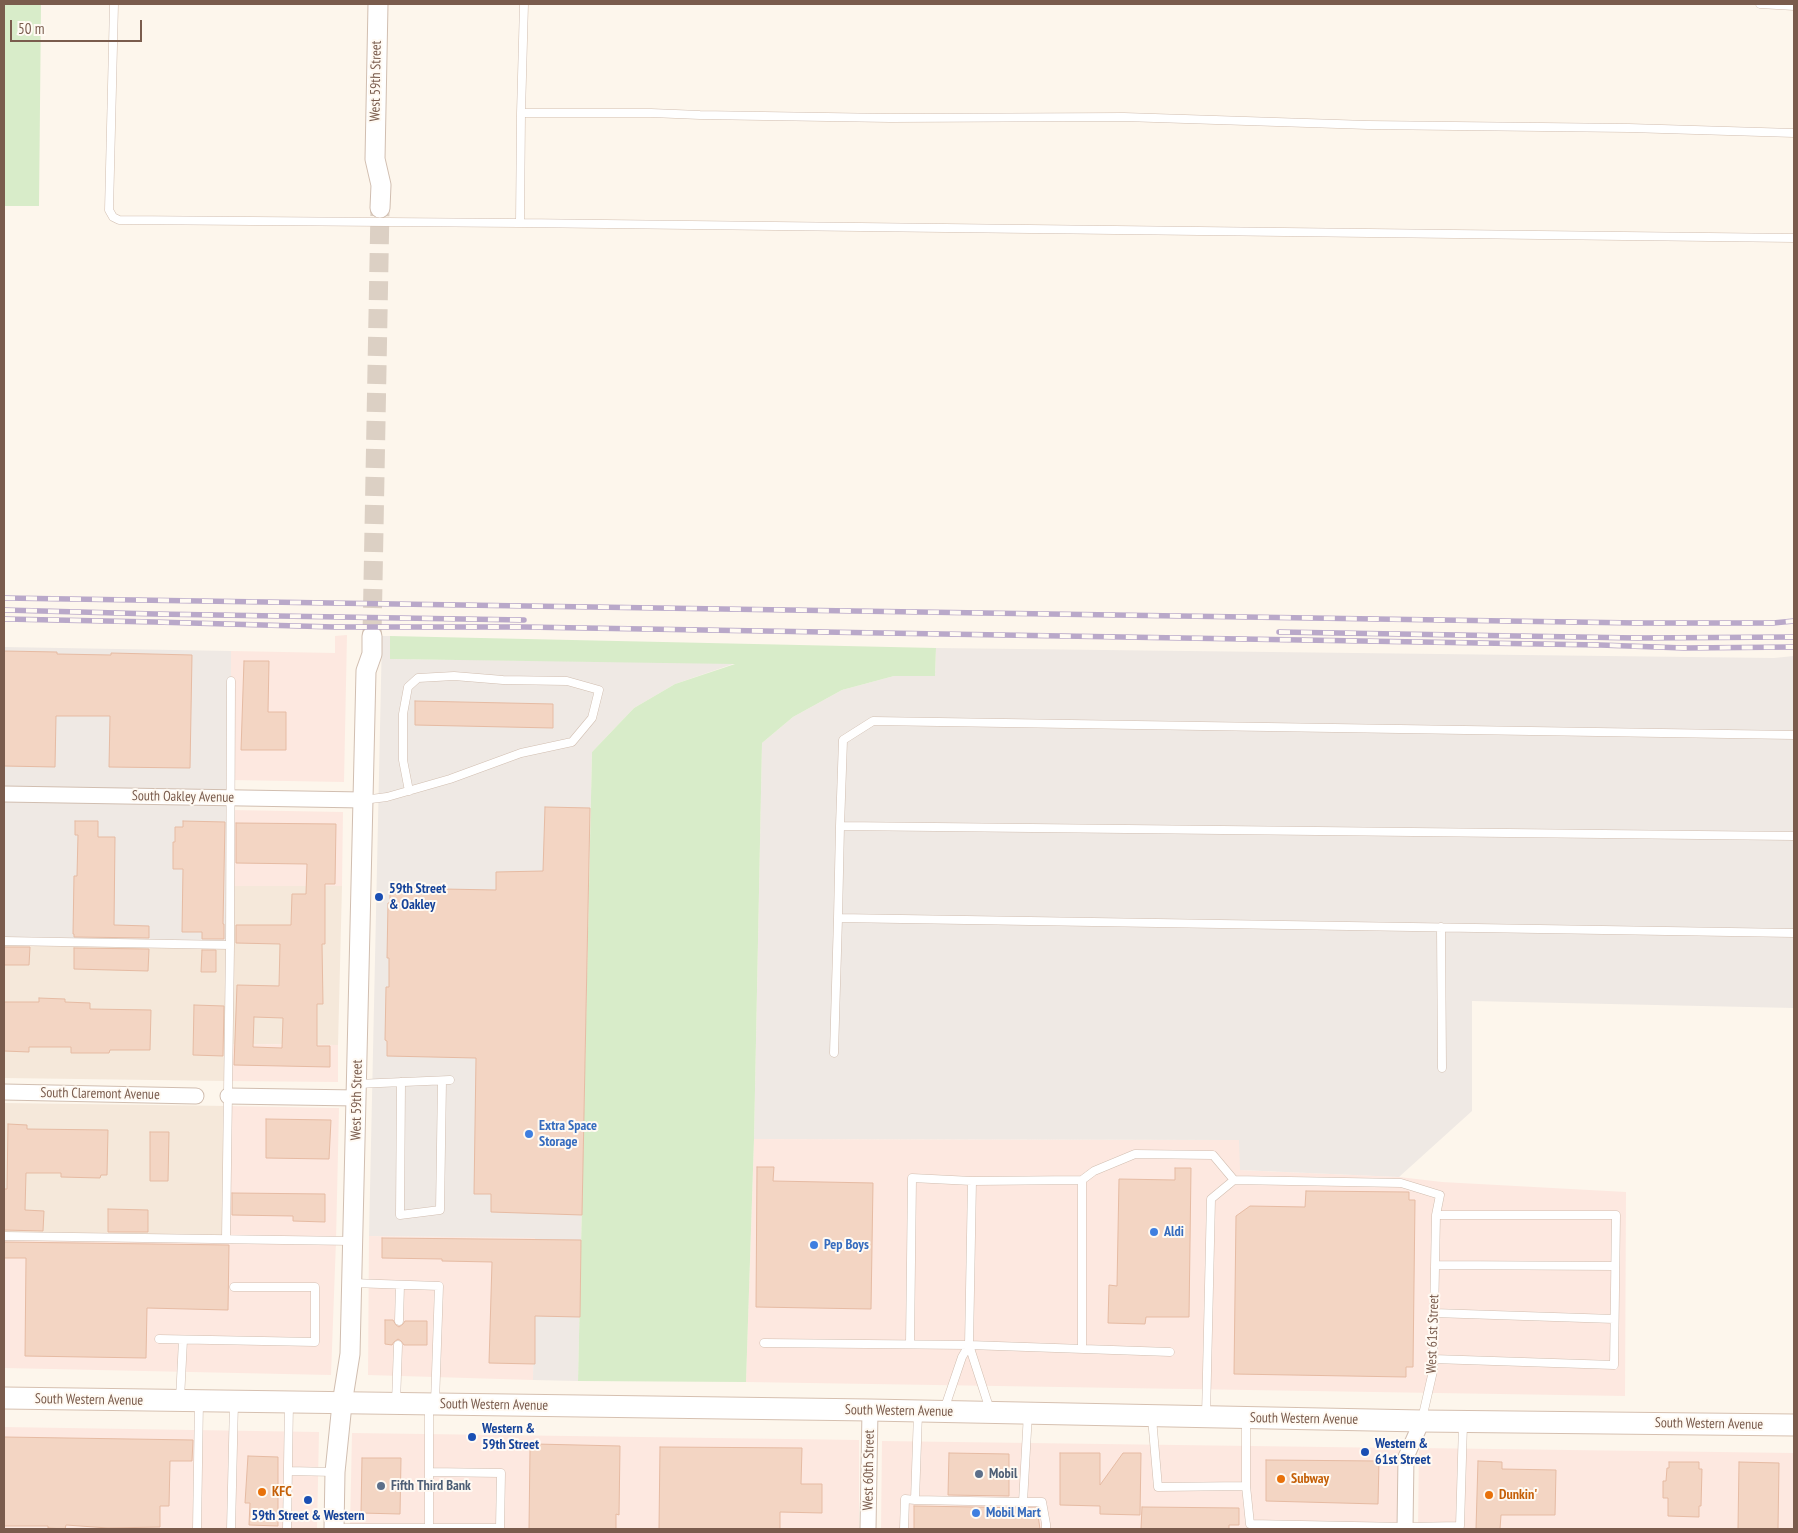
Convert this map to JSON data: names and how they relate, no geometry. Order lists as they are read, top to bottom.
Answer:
{
  "streets": {
    "main road": ["South Western Avenue"],
    "street": [
      "West 59th Street",
      "South Oakley Avenue",
      "South Claremont Avenue",
      "West 61st Street",
      "West 60th Street"
    ]
  },
  "crossings": [
    ["West 59th Street", "South Oakley Avenue"],
    ["West 59th Street", "South Western Avenue"],
    ["West 61st Street", "South Western Avenue"],
    ["South Western Avenue", "West 60th Street"]
  ],
  "places": [
    "59th Street & Oakley",
    "Extra Space Storage",
    "Aldi",
    "Pep Boys",
    "Western & 59th Street",
    "Western & 61st Street",
    "Mobil",
    "Subway",
    "Fifth Third Bank",
    "KFC",
    "Dunkin'",
    "59th Street & Western",
    "Mobil Mart"
  ],
  "scale_bar": "50 m"
}
